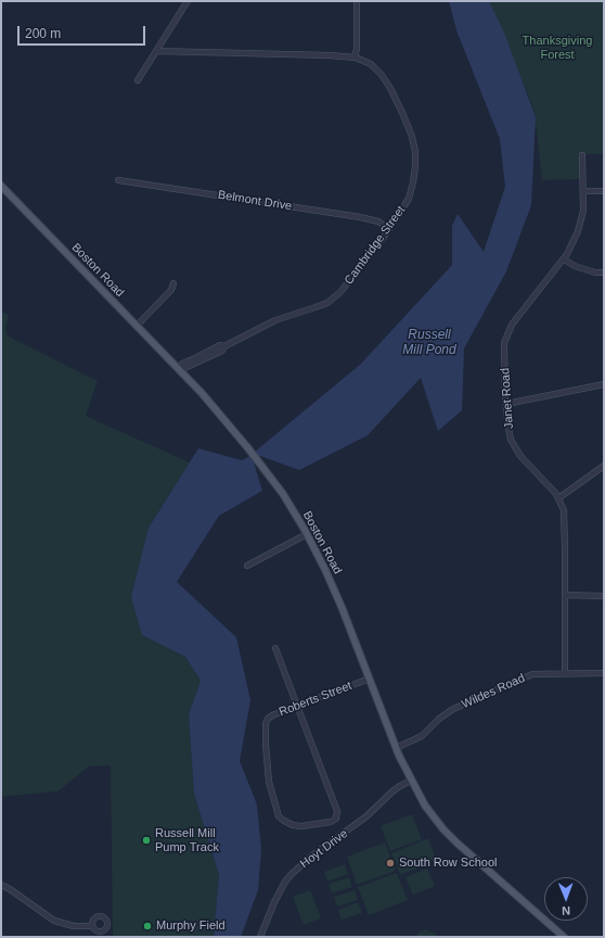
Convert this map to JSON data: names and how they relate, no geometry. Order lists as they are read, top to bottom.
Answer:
{
  "streets": {
    "main road": ["Boston Road"],
    "street": [
      "Belmont Drive",
      "Cambridge Street",
      "Janet Road",
      "Wildes Road",
      "Roberts Street",
      "Hoyt Drive"
    ]
  },
  "crossings": [
    ["Belmont Drive", "Cambridge Street"],
    ["Cambridge Street", "Boston Road"],
    ["Boston Road", "Wildes Road"],
    ["Boston Road", "Roberts Street"],
    ["Boston Road", "Hoyt Drive"],
    ["Janet Road", "Wildes Road"]
  ],
  "water": ["Russell Mill Pond"],
  "parks": ["Thanksgiving Forest"],
  "places": ["Russell Mill Pump Track", "South Row School", "Murphy Field"],
  "scale_bar": "200 m",
  "north": "bottom"
}
